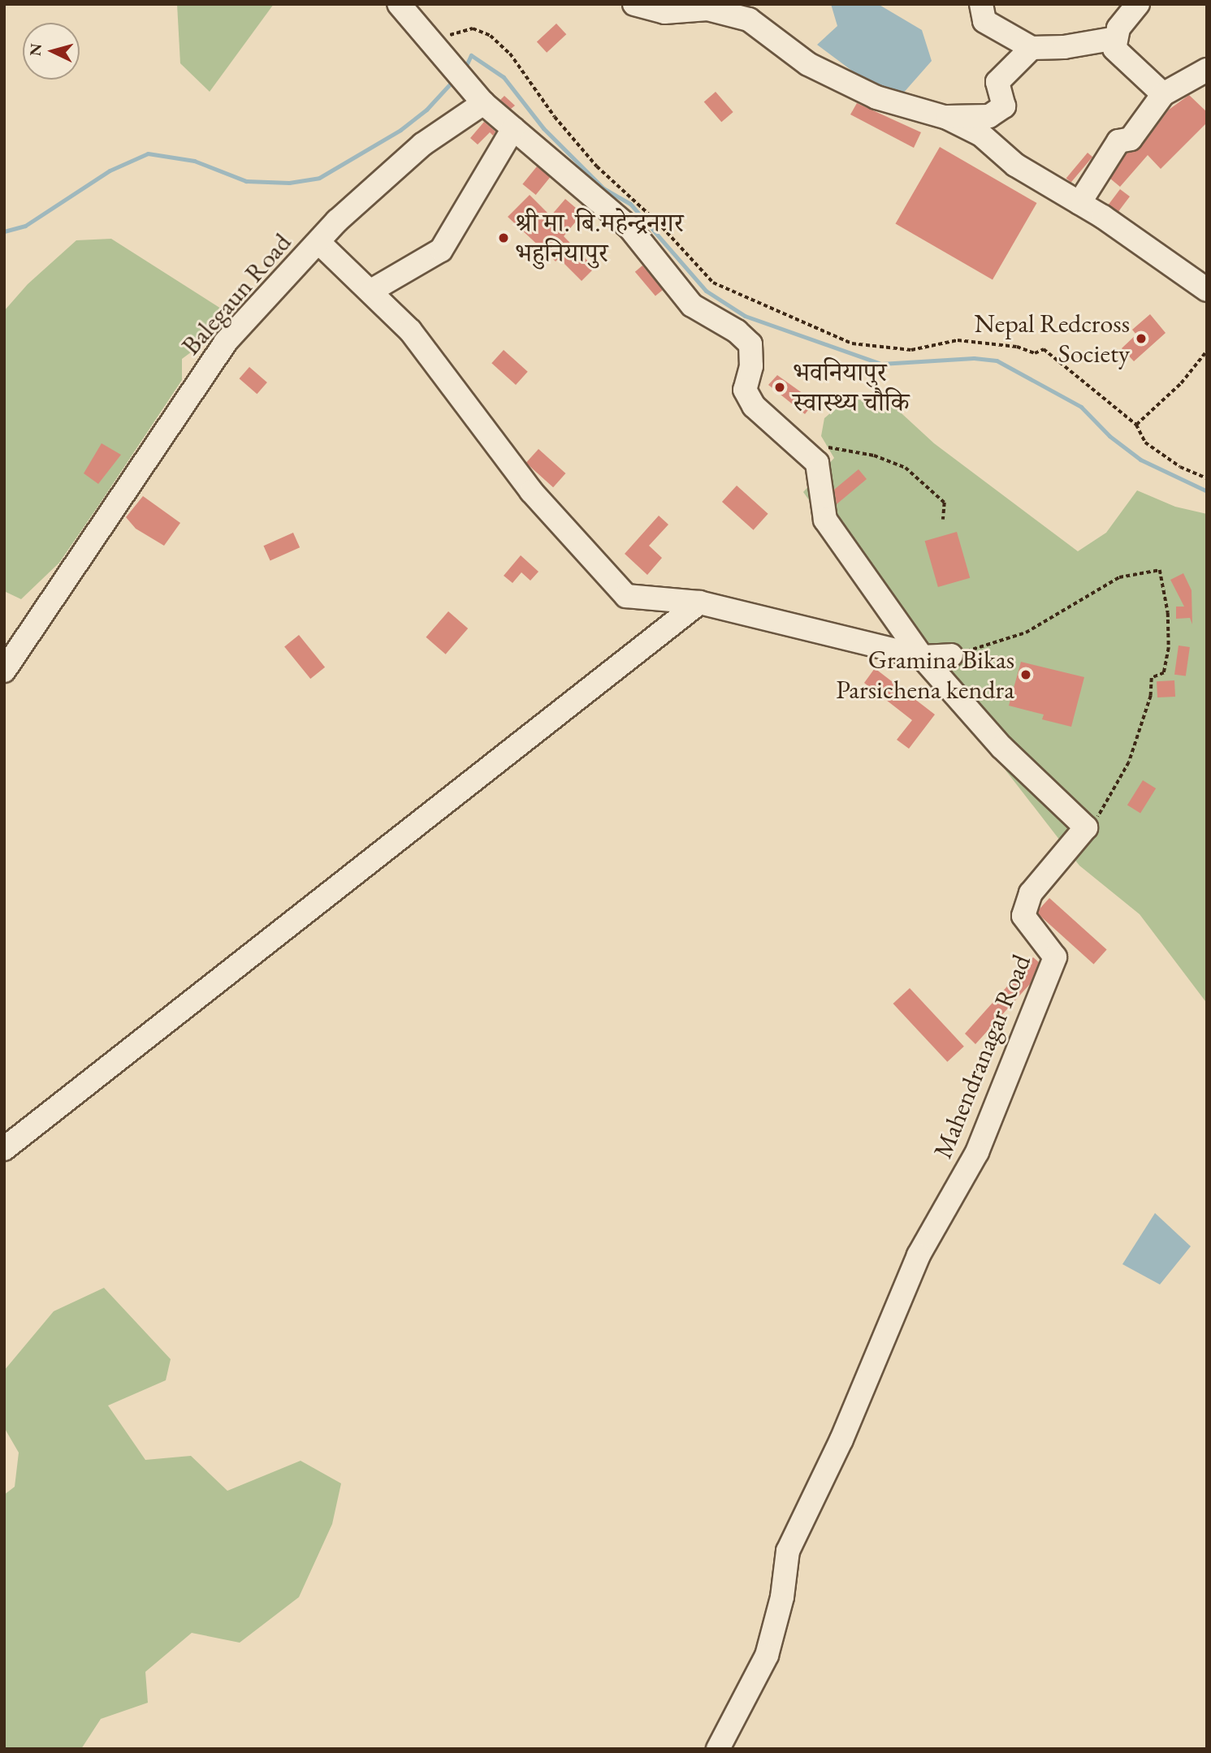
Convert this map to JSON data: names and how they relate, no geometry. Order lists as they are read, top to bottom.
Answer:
{
  "streets": {
    "street": ["Balegaun Road", "Mahendranagar Road"]
  },
  "places": [
    "श्री मा. बि.महेन्द्रनगर भहुनियापुर",
    "Nepal Redcross Society",
    "भवनियापुर स्वास्थ्य चाैकि",
    "Gramina Bikas Parsichena kendra"
  ],
  "north": "left"
}
